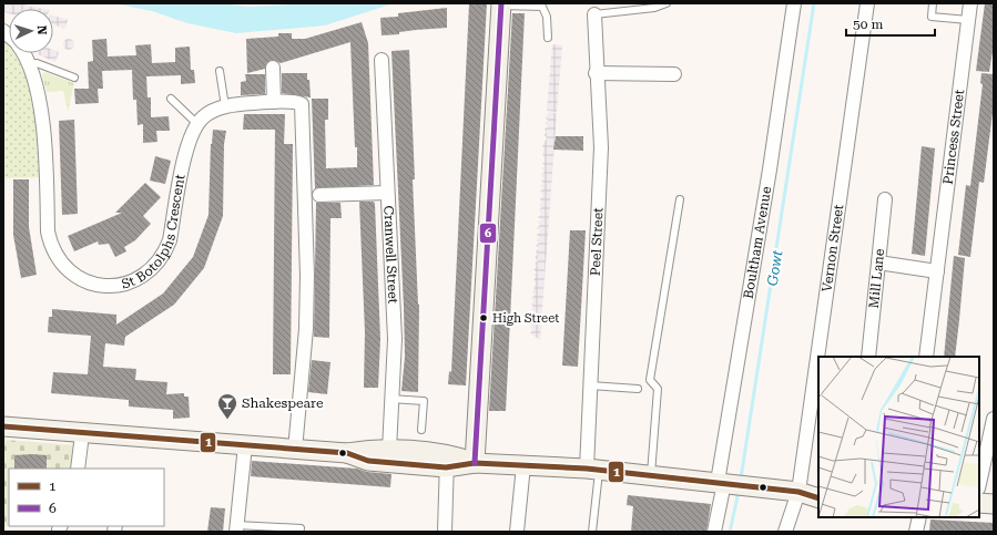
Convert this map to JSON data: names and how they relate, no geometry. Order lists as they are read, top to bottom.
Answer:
{
  "streets": {
    "street": [
      "Princess Street",
      "St Botolphs Crescent",
      "Peel Street",
      "Boultham Avenue",
      "Vernon Street",
      "Cranwell Street",
      "Mill Lane"
    ]
  },
  "water": ["Gowt"],
  "places": {
    "other": ["High Street"],
    "bar": ["Shakespeare"]
  },
  "lines": ["transit line 6", "transit line 1"],
  "legend": ["1", "6"],
  "scale_bar": "50 m",
  "north": "right"
}
